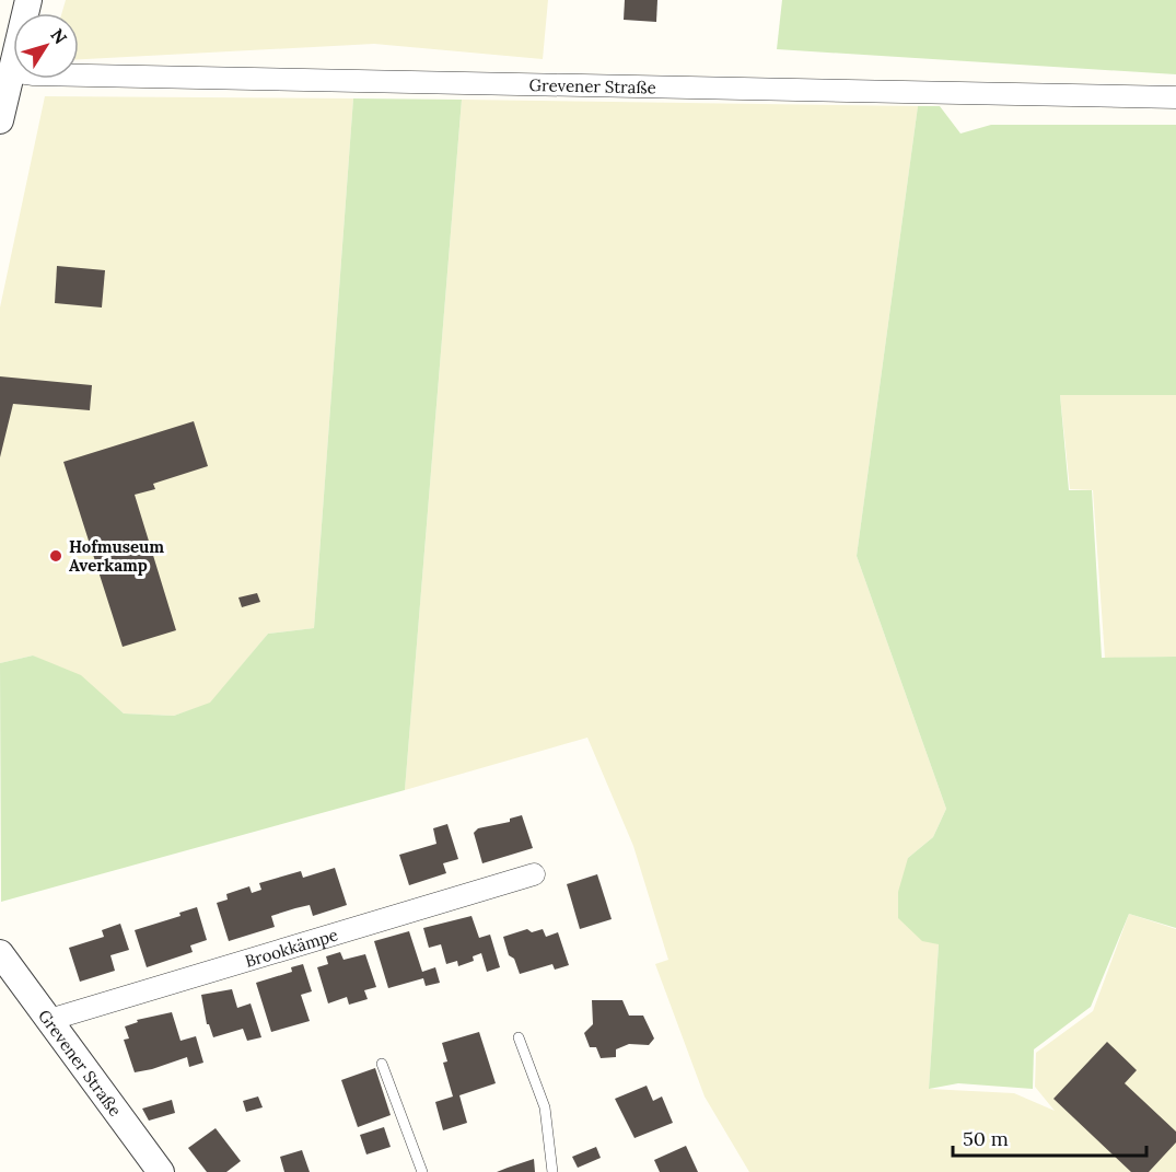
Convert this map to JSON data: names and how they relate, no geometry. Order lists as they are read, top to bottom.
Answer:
{
  "streets": {
    "street": ["Grevener Straße", "Brookkämpe"]
  },
  "crossings": [
    ["Grevener Straße", "Brookkämpe"]
  ],
  "places": ["Hofmuseum Averkamp"],
  "scale_bar": "50 m",
  "north": "top right"
}
